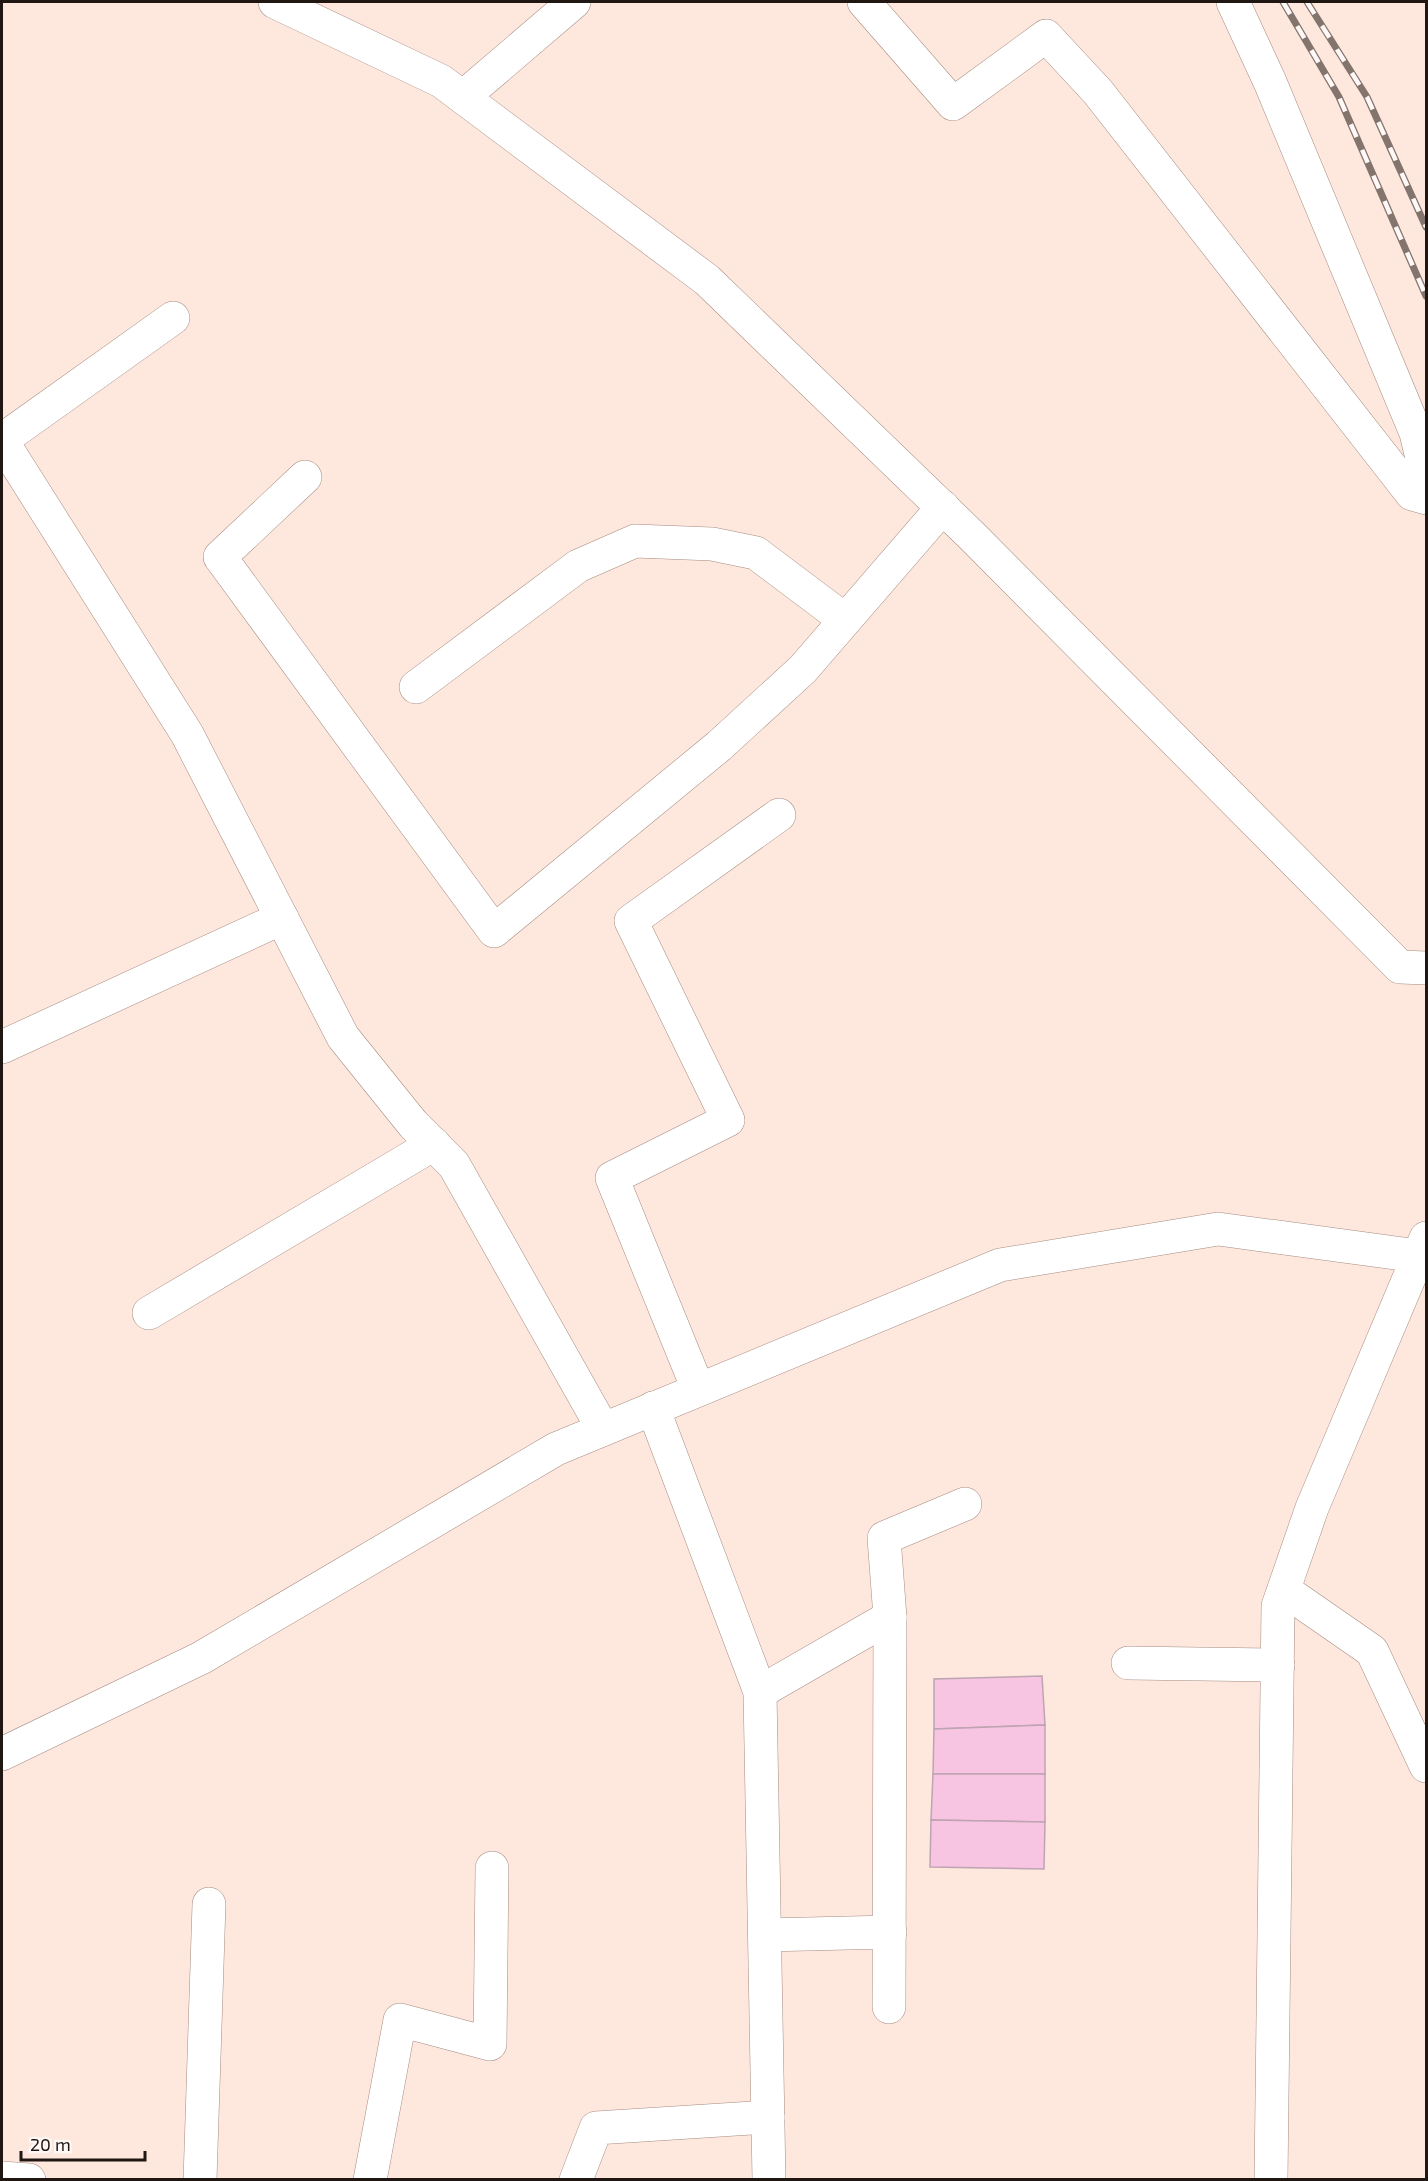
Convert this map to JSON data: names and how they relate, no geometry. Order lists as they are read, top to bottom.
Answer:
{
  "scale_bar": "20 m"
}
